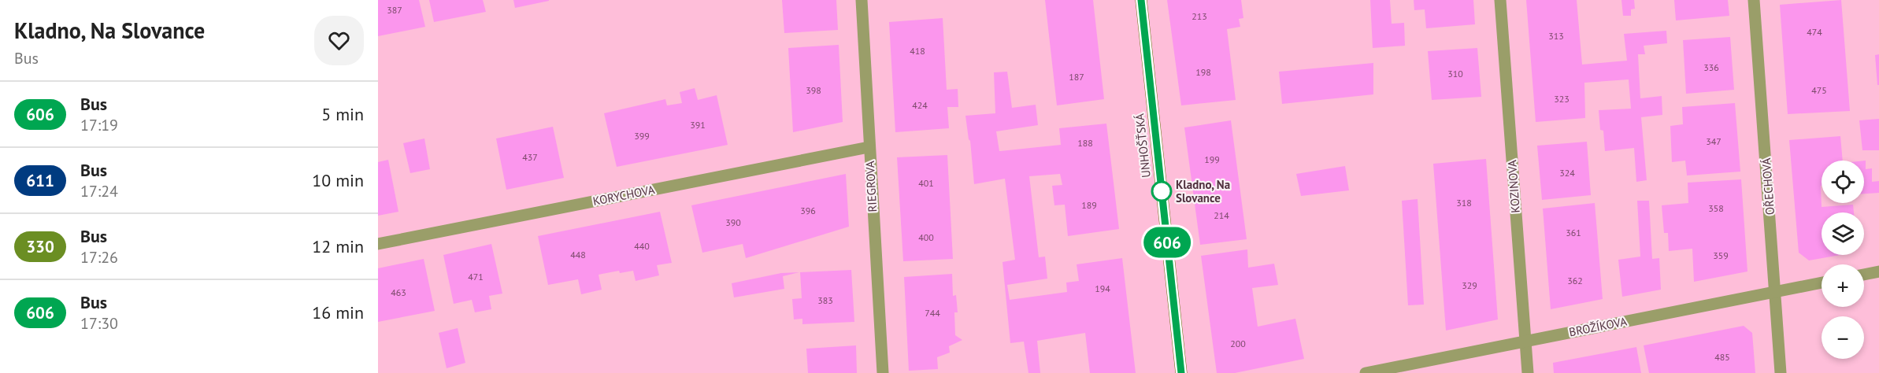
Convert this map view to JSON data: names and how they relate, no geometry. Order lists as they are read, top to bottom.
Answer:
{
  "streets": {
    "main road": ["UNHOŠŤSKÁ"],
    "street": [
      "RIEGROVA",
      "KOZINOVA",
      "OŘECHOVÁ",
      "KORYCHOVA",
      "BROŽÍKOVA"
    ]
  },
  "crossings": [
    ["RIEGROVA", "KORYCHOVA"],
    ["KOZINOVA", "BROŽÍKOVA"],
    ["OŘECHOVÁ", "BROŽÍKOVA"]
  ],
  "places": ["Kladno, Na Slovance"],
  "lines": ["bus line 606"],
  "house_numbers": [
    "387",
    "213",
    "474",
    "313",
    "418",
    "336",
    "198",
    "310",
    "187",
    "398",
    "475",
    "323",
    "424",
    "391",
    "399",
    "347",
    "188",
    "437",
    "199",
    "324",
    "401",
    "318",
    "189",
    "358",
    "396",
    "214",
    "390",
    "361",
    "400",
    "440",
    "448",
    "359",
    "471",
    "362",
    "329",
    "194",
    "463",
    "383",
    "744",
    "200",
    "485"
  ],
  "page": {
    "heading": ["Kladno, Na Slovance", "Bus"],
    "on_map": "606",
    "list": [
      {
        "mark": "606",
        "name": "Bus",
        "note": "17:19",
        "value": "5 min"
      },
      {
        "mark": "611",
        "name": "Bus",
        "note": "17:24",
        "value": "10 min"
      },
      {
        "mark": "330",
        "name": "Bus",
        "note": "17:26",
        "value": "12 min"
      },
      {
        "mark": "606",
        "name": "Bus",
        "note": "17:30",
        "value": "16 min"
      }
    ],
    "map_buttons": ["+", "−"]
  }
}
